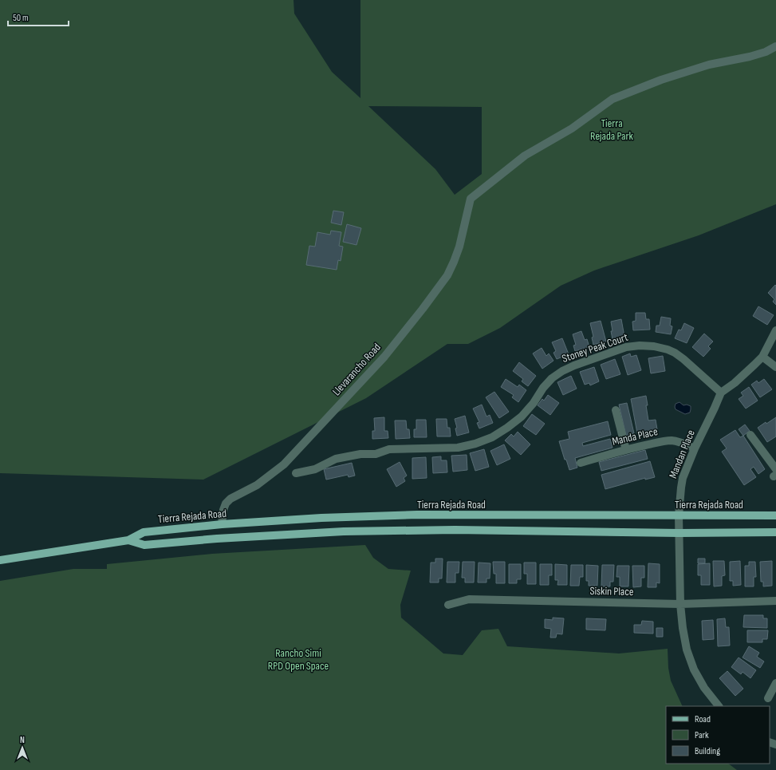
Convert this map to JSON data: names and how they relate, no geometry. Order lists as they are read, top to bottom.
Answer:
{
  "streets": {
    "main road": ["Tierra Rejada Road"],
    "street": [
      "Stoney Peak Court",
      "Llevarancho Road",
      "Manda Place",
      "Mandan Place",
      "Siskin Place"
    ]
  },
  "crossings": [
    ["Stoney Peak Court", "Mandan Place"],
    ["Llevarancho Road", "Tierra Rejada Road"],
    ["Manda Place", "Mandan Place"],
    ["Mandan Place", "Tierra Rejada Road"],
    ["Mandan Place", "Siskin Place"]
  ],
  "parks": ["Tierra Rejada Park", "Rancho Simi RPD Open Space"],
  "legend": ["Road", "Park", "Building"],
  "scale_bar": "50 m",
  "north": "top"
}
